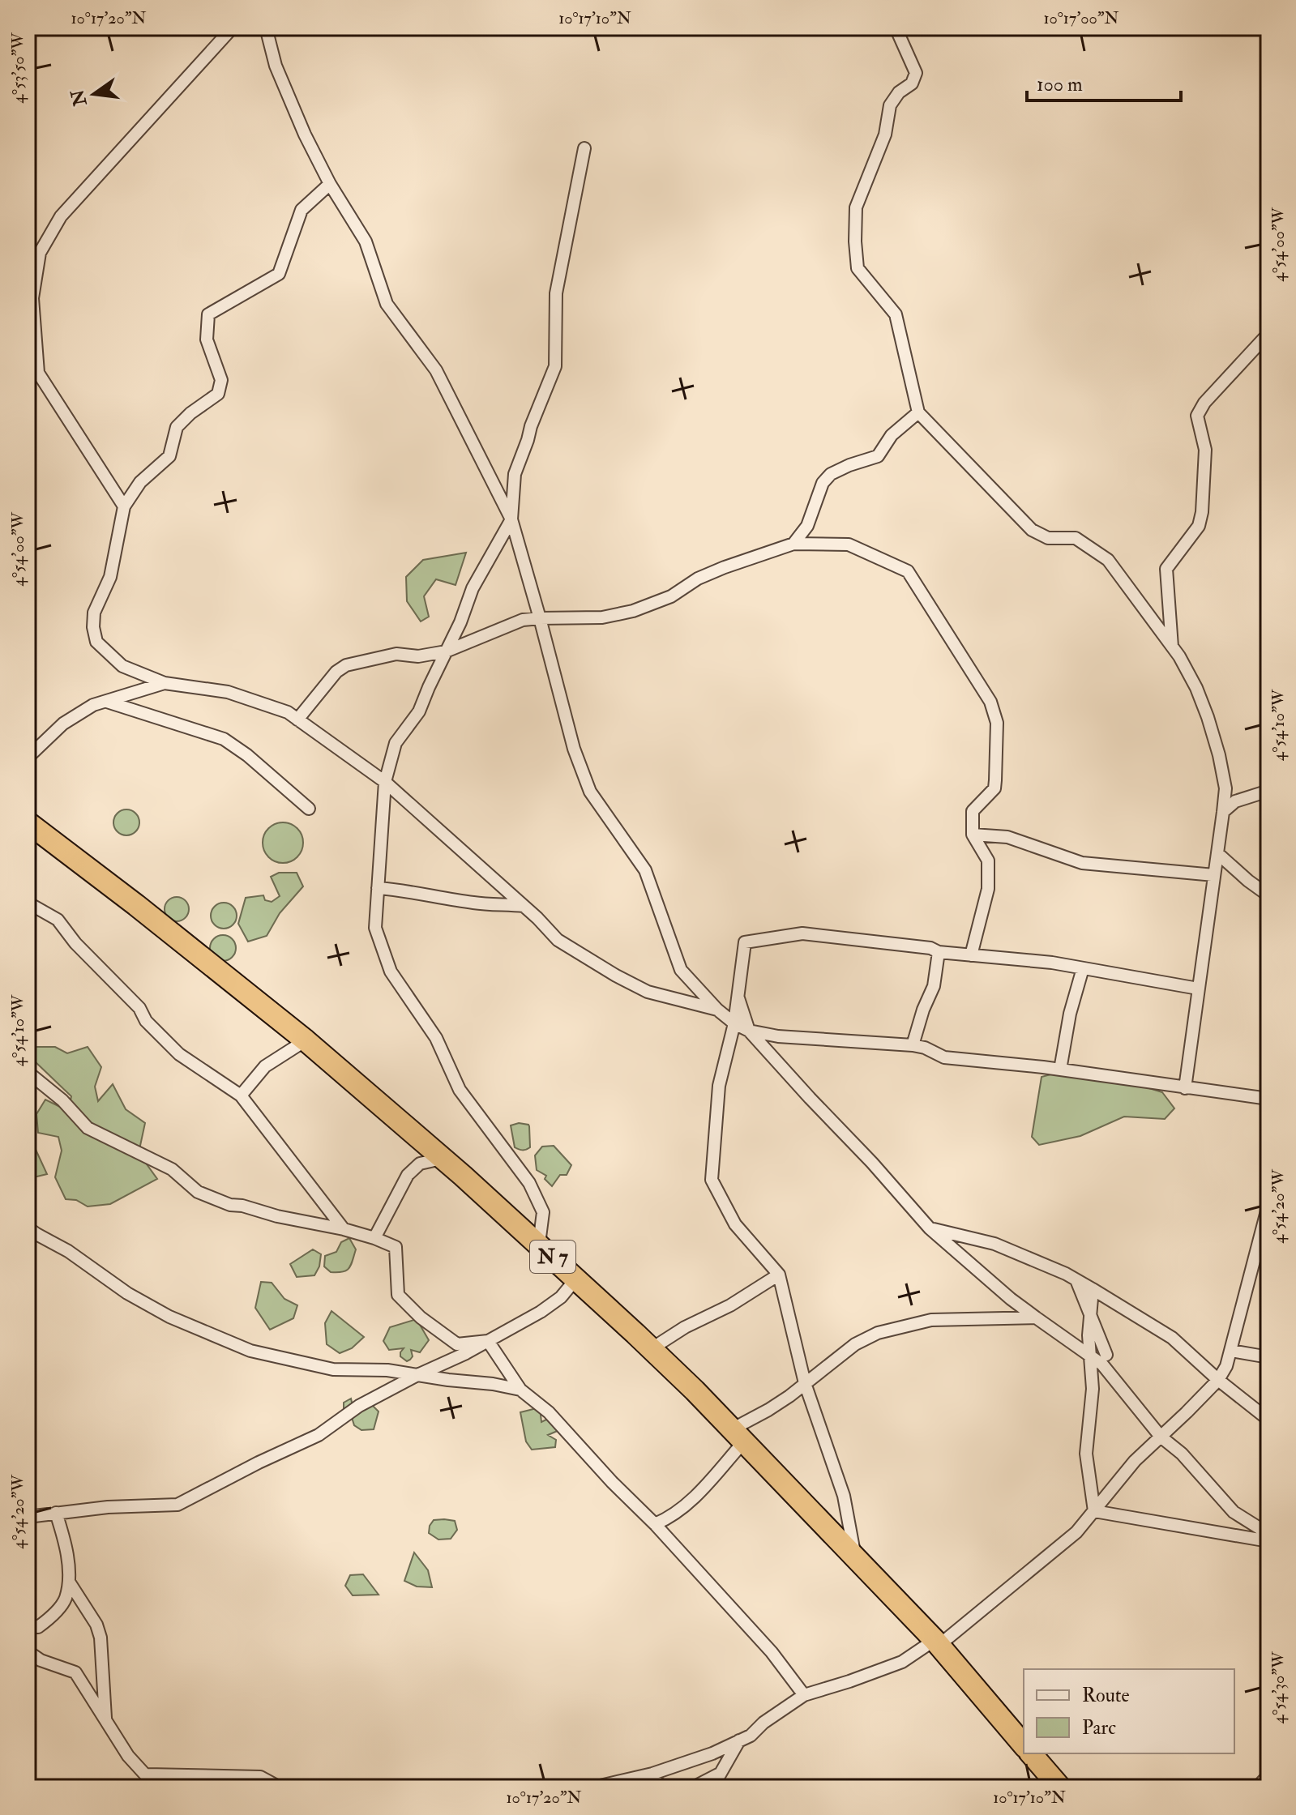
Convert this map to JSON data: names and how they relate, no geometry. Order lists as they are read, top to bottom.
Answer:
{
  "streets": {
    "highway": ["N 7"]
  },
  "legend": ["Route", "Parc"],
  "scale_bar": "100 m",
  "north": "left",
  "coordinates": [
    "10°17'20\"N",
    "10°17'10\"N",
    "10°17'00\"N",
    "4°53'50\"W",
    "4°54'00\"W",
    "4°54'10\"W",
    "4°54'20\"W",
    "4°54'30\"W"
  ]
}
